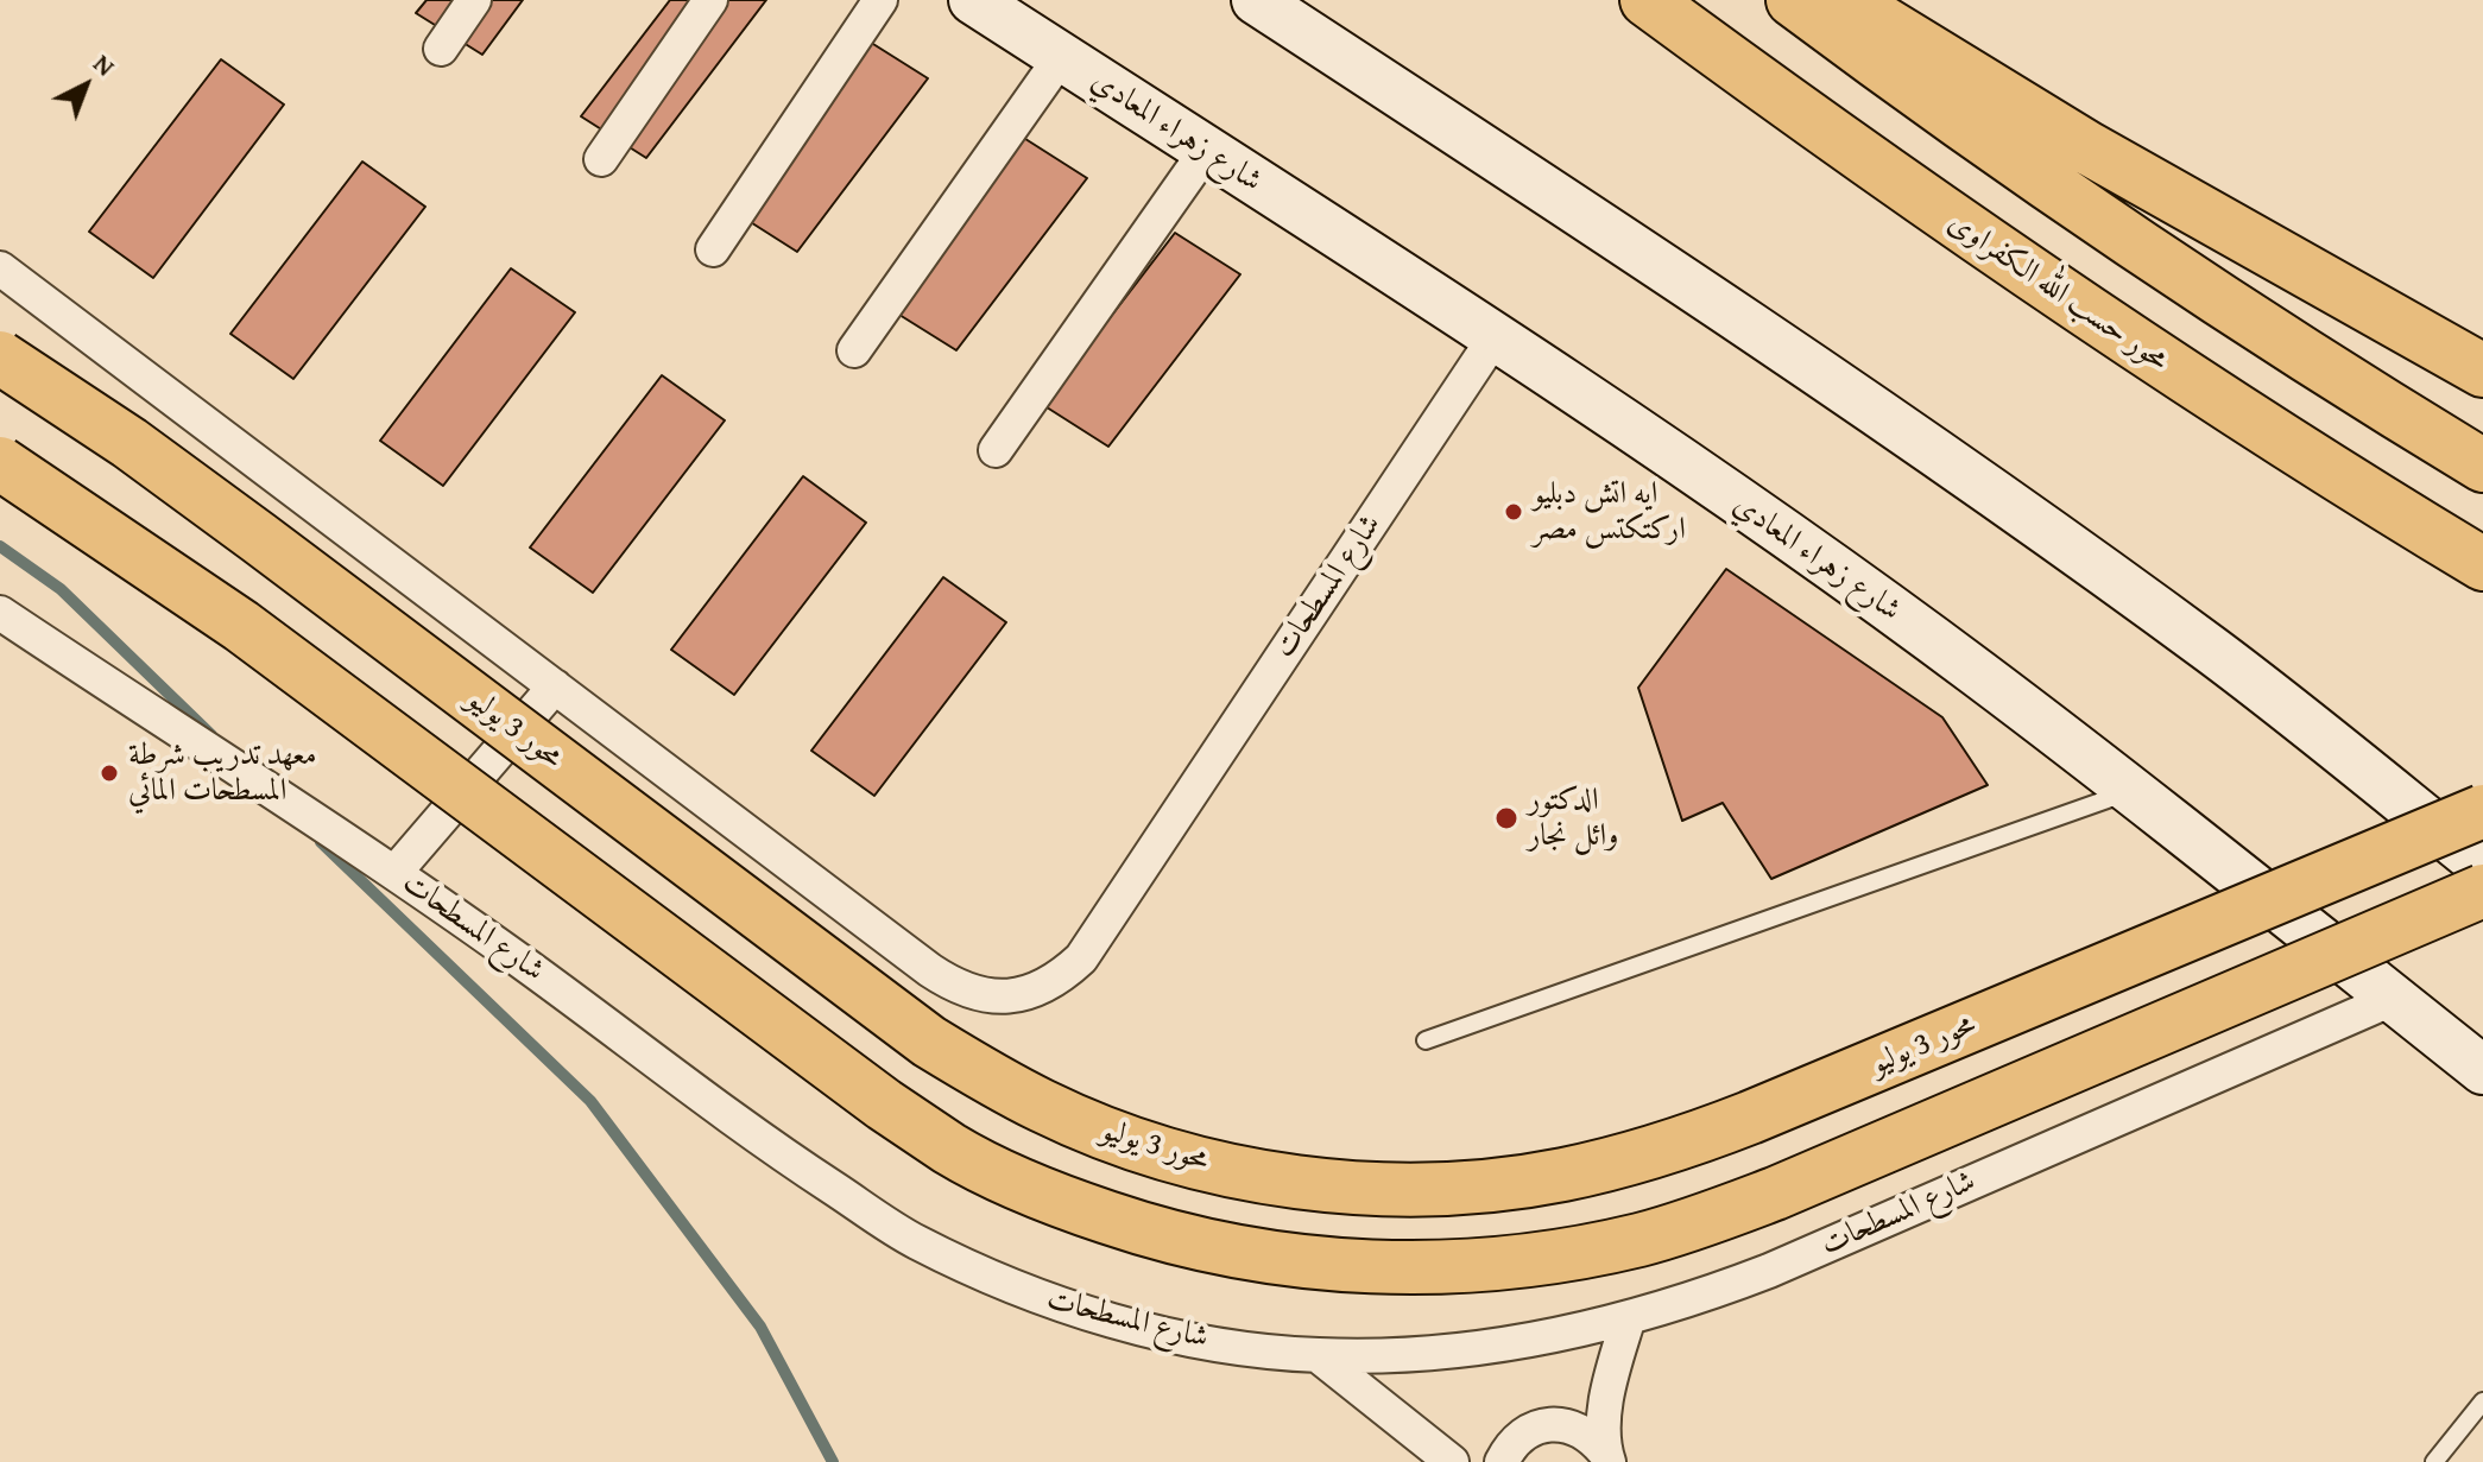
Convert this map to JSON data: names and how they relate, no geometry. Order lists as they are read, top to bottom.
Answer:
{
  "streets": {
    "main road": ["شارع زهراء المعادي", "محور حسب الله الكفراوى", "محور 3 يوليو"],
    "street": ["شارع المسطحات"]
  },
  "crossings": [
    ["شارع زهراء المعادي", "شارع المسطحات"]
  ],
  "places": ["ايه اتش دبليو اركتكتس مصر", "معهد تدريب شرطة المسطحات المائي", "الدكتور وائل نجار"],
  "north": "top right"
}
